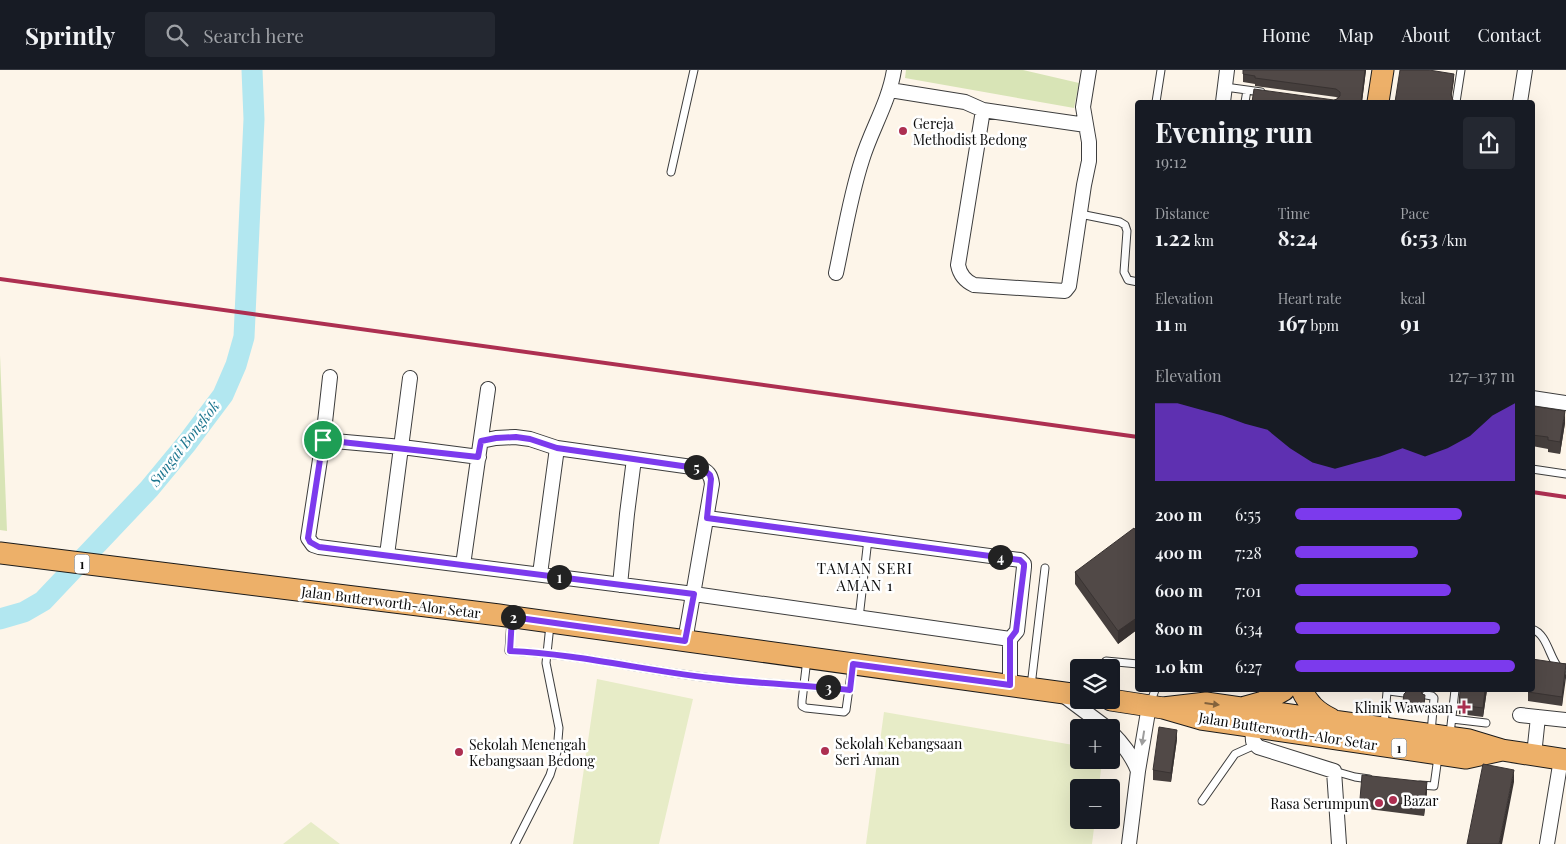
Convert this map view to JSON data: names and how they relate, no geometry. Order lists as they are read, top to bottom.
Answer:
{
  "streets": {
    "main road": ["1", "Jalan Butterworth-Alor Setar"]
  },
  "districts": ["TAMAN SERI AMAN 1"],
  "water": ["Sungai Bongkok"],
  "places": {
    "other": [
      "Gereja Methodist Bedong",
      "Sekolah Kebangsaan Seri Aman",
      "Sekolah Menengah Kebangsaan Bedong",
      "Bazar",
      "Rasa Serumpun"
    ],
    "health": ["Klinik Wawasan"]
  },
  "page": {
    "header": "Sprintly",
    "search": "Search here",
    "nav": [
      "Home",
      "Map",
      "About",
      "Contact"
    ],
    "heading": ["Evening run", "19:12"],
    "stats": [
      ["Distance", "1.22 km"],
      ["Time", "8:24"],
      ["Pace", "6:53 /km"],
      ["Elevation", "11 m"],
      ["Heart rate", "167 bpm"],
      ["kcal", "91"]
    ],
    "chart": ["Elevation", "127–137 m"],
    "pins": [
      "5",
      "4",
      "1",
      "2",
      "3"
    ],
    "list": [
      {
        "name": "200 m",
        "note": "6:55"
      },
      {
        "name": "400 m",
        "note": "7:28"
      },
      {
        "name": "600 m",
        "note": "7:01"
      },
      {
        "name": "800 m",
        "note": "6:34"
      },
      {
        "name": "1.0 km",
        "note": "6:27"
      }
    ],
    "map_buttons": ["+", "−"]
  }
}
